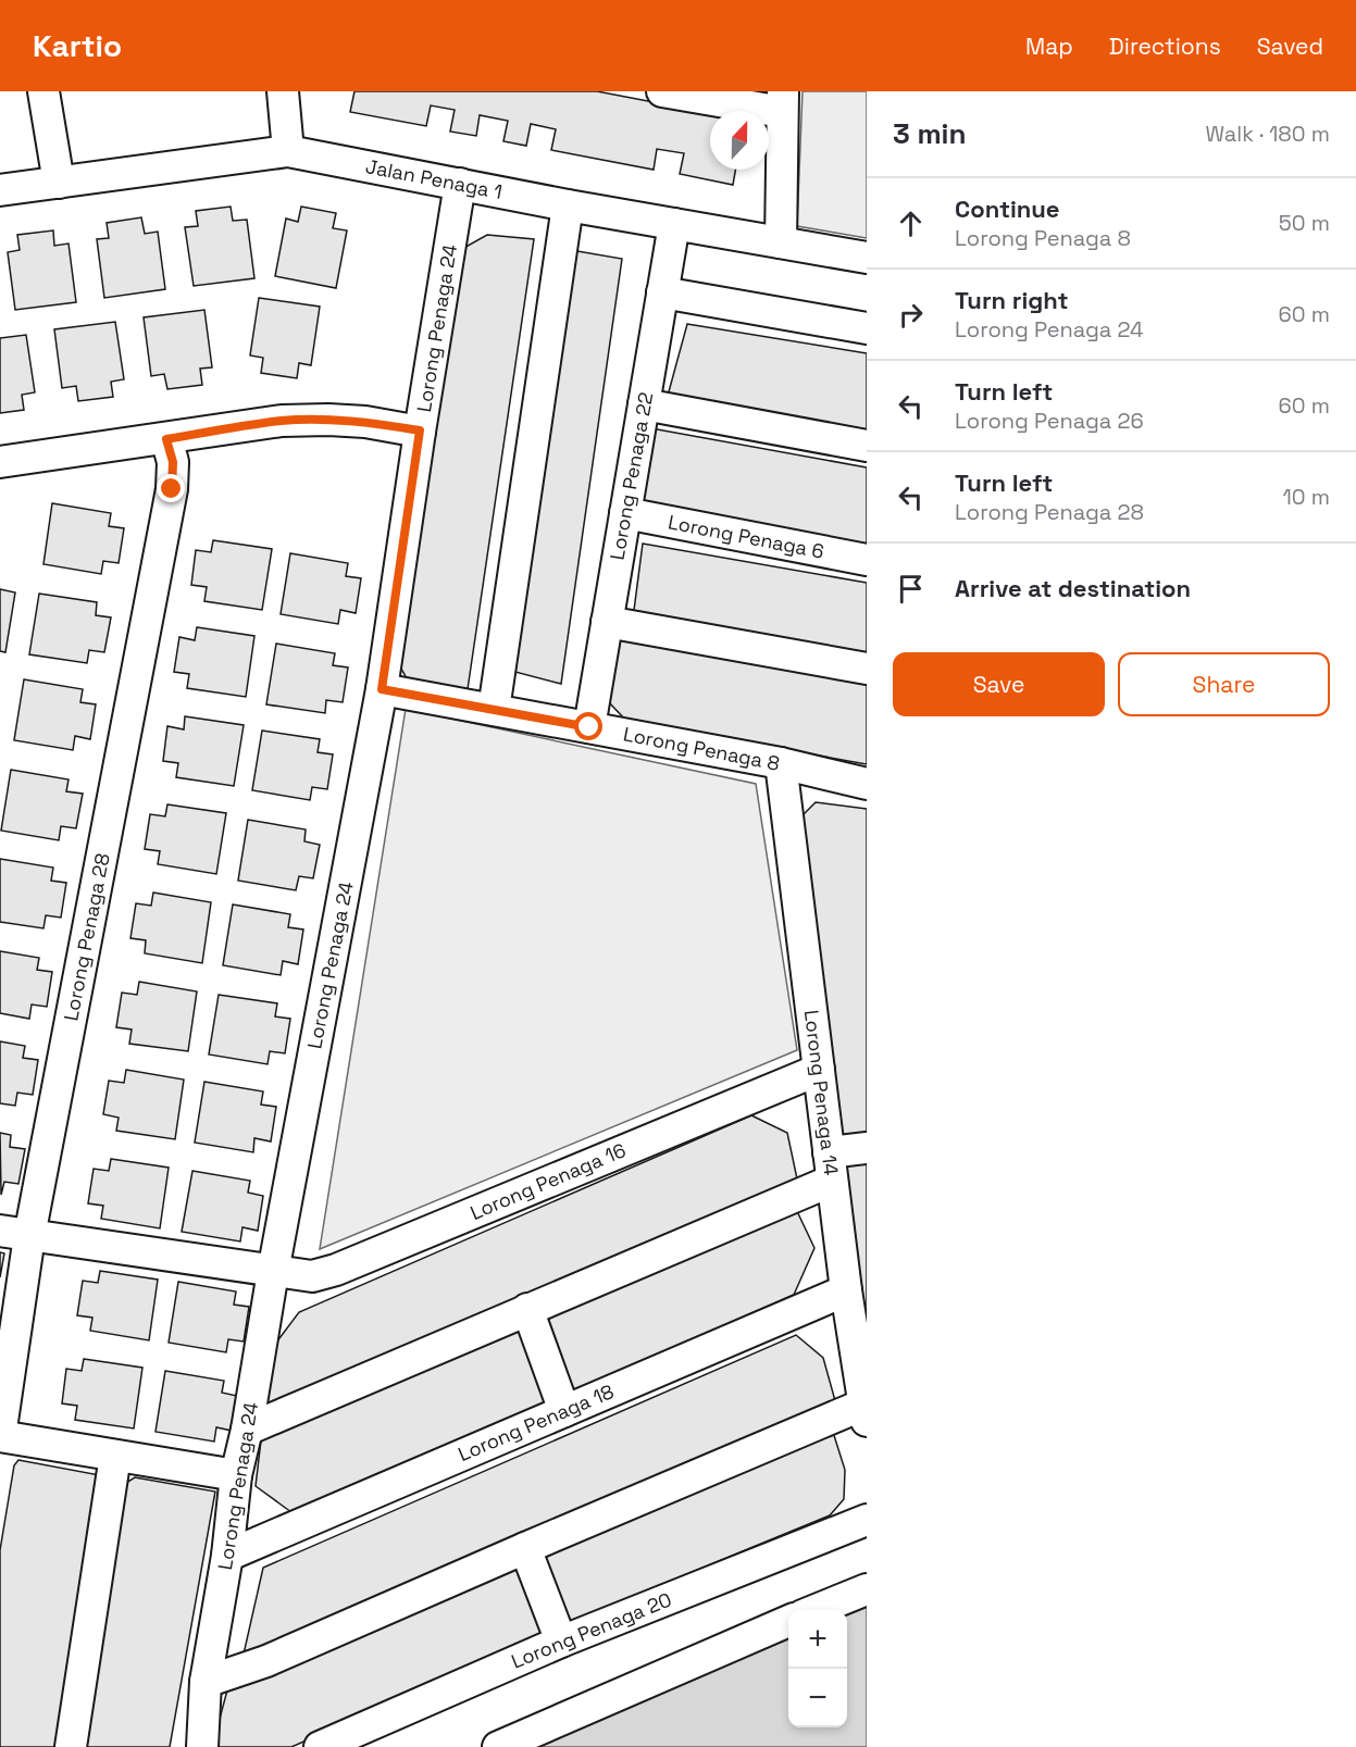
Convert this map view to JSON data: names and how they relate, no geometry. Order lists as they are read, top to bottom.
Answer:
{
  "streets": {
    "street": [
      "Jalan Penaga 1",
      "Lorong Penaga 24",
      "Lorong Penaga 22",
      "Lorong Penaga 6",
      "Lorong Penaga 8",
      "Lorong Penaga 28",
      "Lorong Penaga 14",
      "Lorong Penaga 16",
      "Lorong Penaga 18",
      "Lorong Penaga 20"
    ]
  },
  "crossings": [
    ["Jalan Penaga 1", "Lorong Penaga 24"],
    ["Jalan Penaga 1", "Lorong Penaga 22"],
    ["Lorong Penaga 24", "Lorong Penaga 8"],
    ["Lorong Penaga 24", "Lorong Penaga 16"],
    ["Lorong Penaga 24", "Lorong Penaga 18"],
    ["Lorong Penaga 22", "Lorong Penaga 6"],
    ["Lorong Penaga 22", "Lorong Penaga 8"],
    ["Lorong Penaga 8", "Lorong Penaga 14"],
    ["Lorong Penaga 28", "Lorong Penaga 16"],
    ["Lorong Penaga 14", "Lorong Penaga 16"],
    ["Lorong Penaga 14", "Lorong Penaga 18"]
  ],
  "north": "top",
  "page": {
    "header": "Kartio",
    "nav": ["Map", "Directions", "Saved"],
    "heading": ["3 min", "Walk · 180 m"],
    "list": [
      ["Continue", "Lorong Penaga 8", "50 m"],
      ["Turn right", "Lorong Penaga 24", "60 m"],
      ["Turn left", "Lorong Penaga 26", "60 m"],
      ["Turn left", "Lorong Penaga 28", "10 m"],
      "Arrive at destination"
    ],
    "buttons": ["Save", "Share"],
    "map_buttons": ["+", "−"]
  }
}
